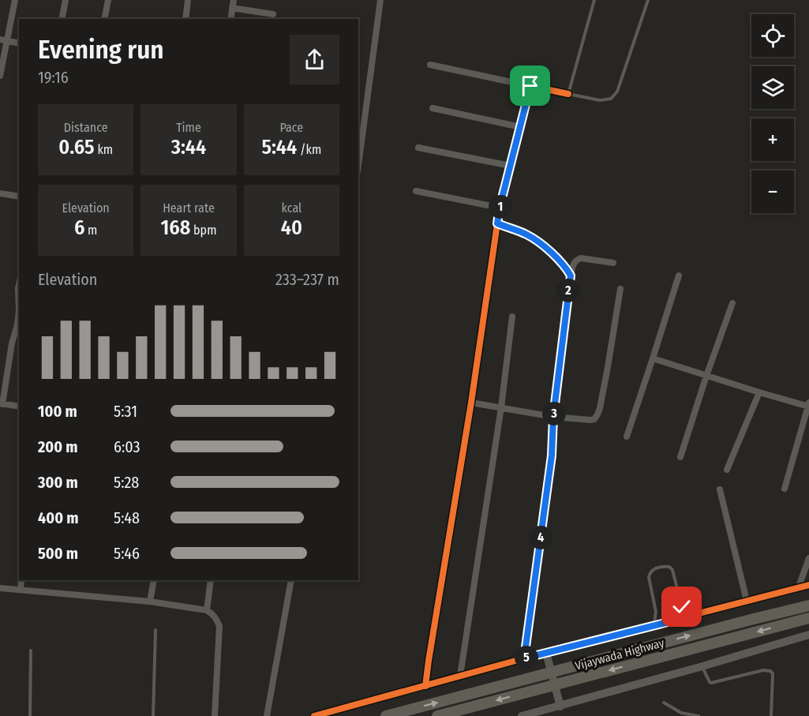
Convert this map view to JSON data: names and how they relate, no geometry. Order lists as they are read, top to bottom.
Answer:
{
  "streets": {
    "highway": ["Vijaywada Highway"]
  },
  "page": {
    "map_buttons": ["+", "−"],
    "heading": ["Evening run", "19:16"],
    "stats": [
      ["Distance", "0.65 km"],
      ["Time", "3:44"],
      ["Pace", "5:44 /km"],
      ["Elevation", "6 m"],
      ["Heart rate", "168 bpm"],
      ["kcal", "40"]
    ],
    "pins": [
      "1",
      "2",
      "3",
      "4",
      "5"
    ],
    "chart": ["Elevation", "233–237 m"],
    "list": [
      {
        "name": "100 m",
        "note": "5:31"
      },
      {
        "name": "200 m",
        "note": "6:03"
      },
      {
        "name": "300 m",
        "note": "5:28"
      },
      {
        "name": "400 m",
        "note": "5:48"
      },
      {
        "name": "500 m",
        "note": "5:46"
      }
    ]
  }
}
